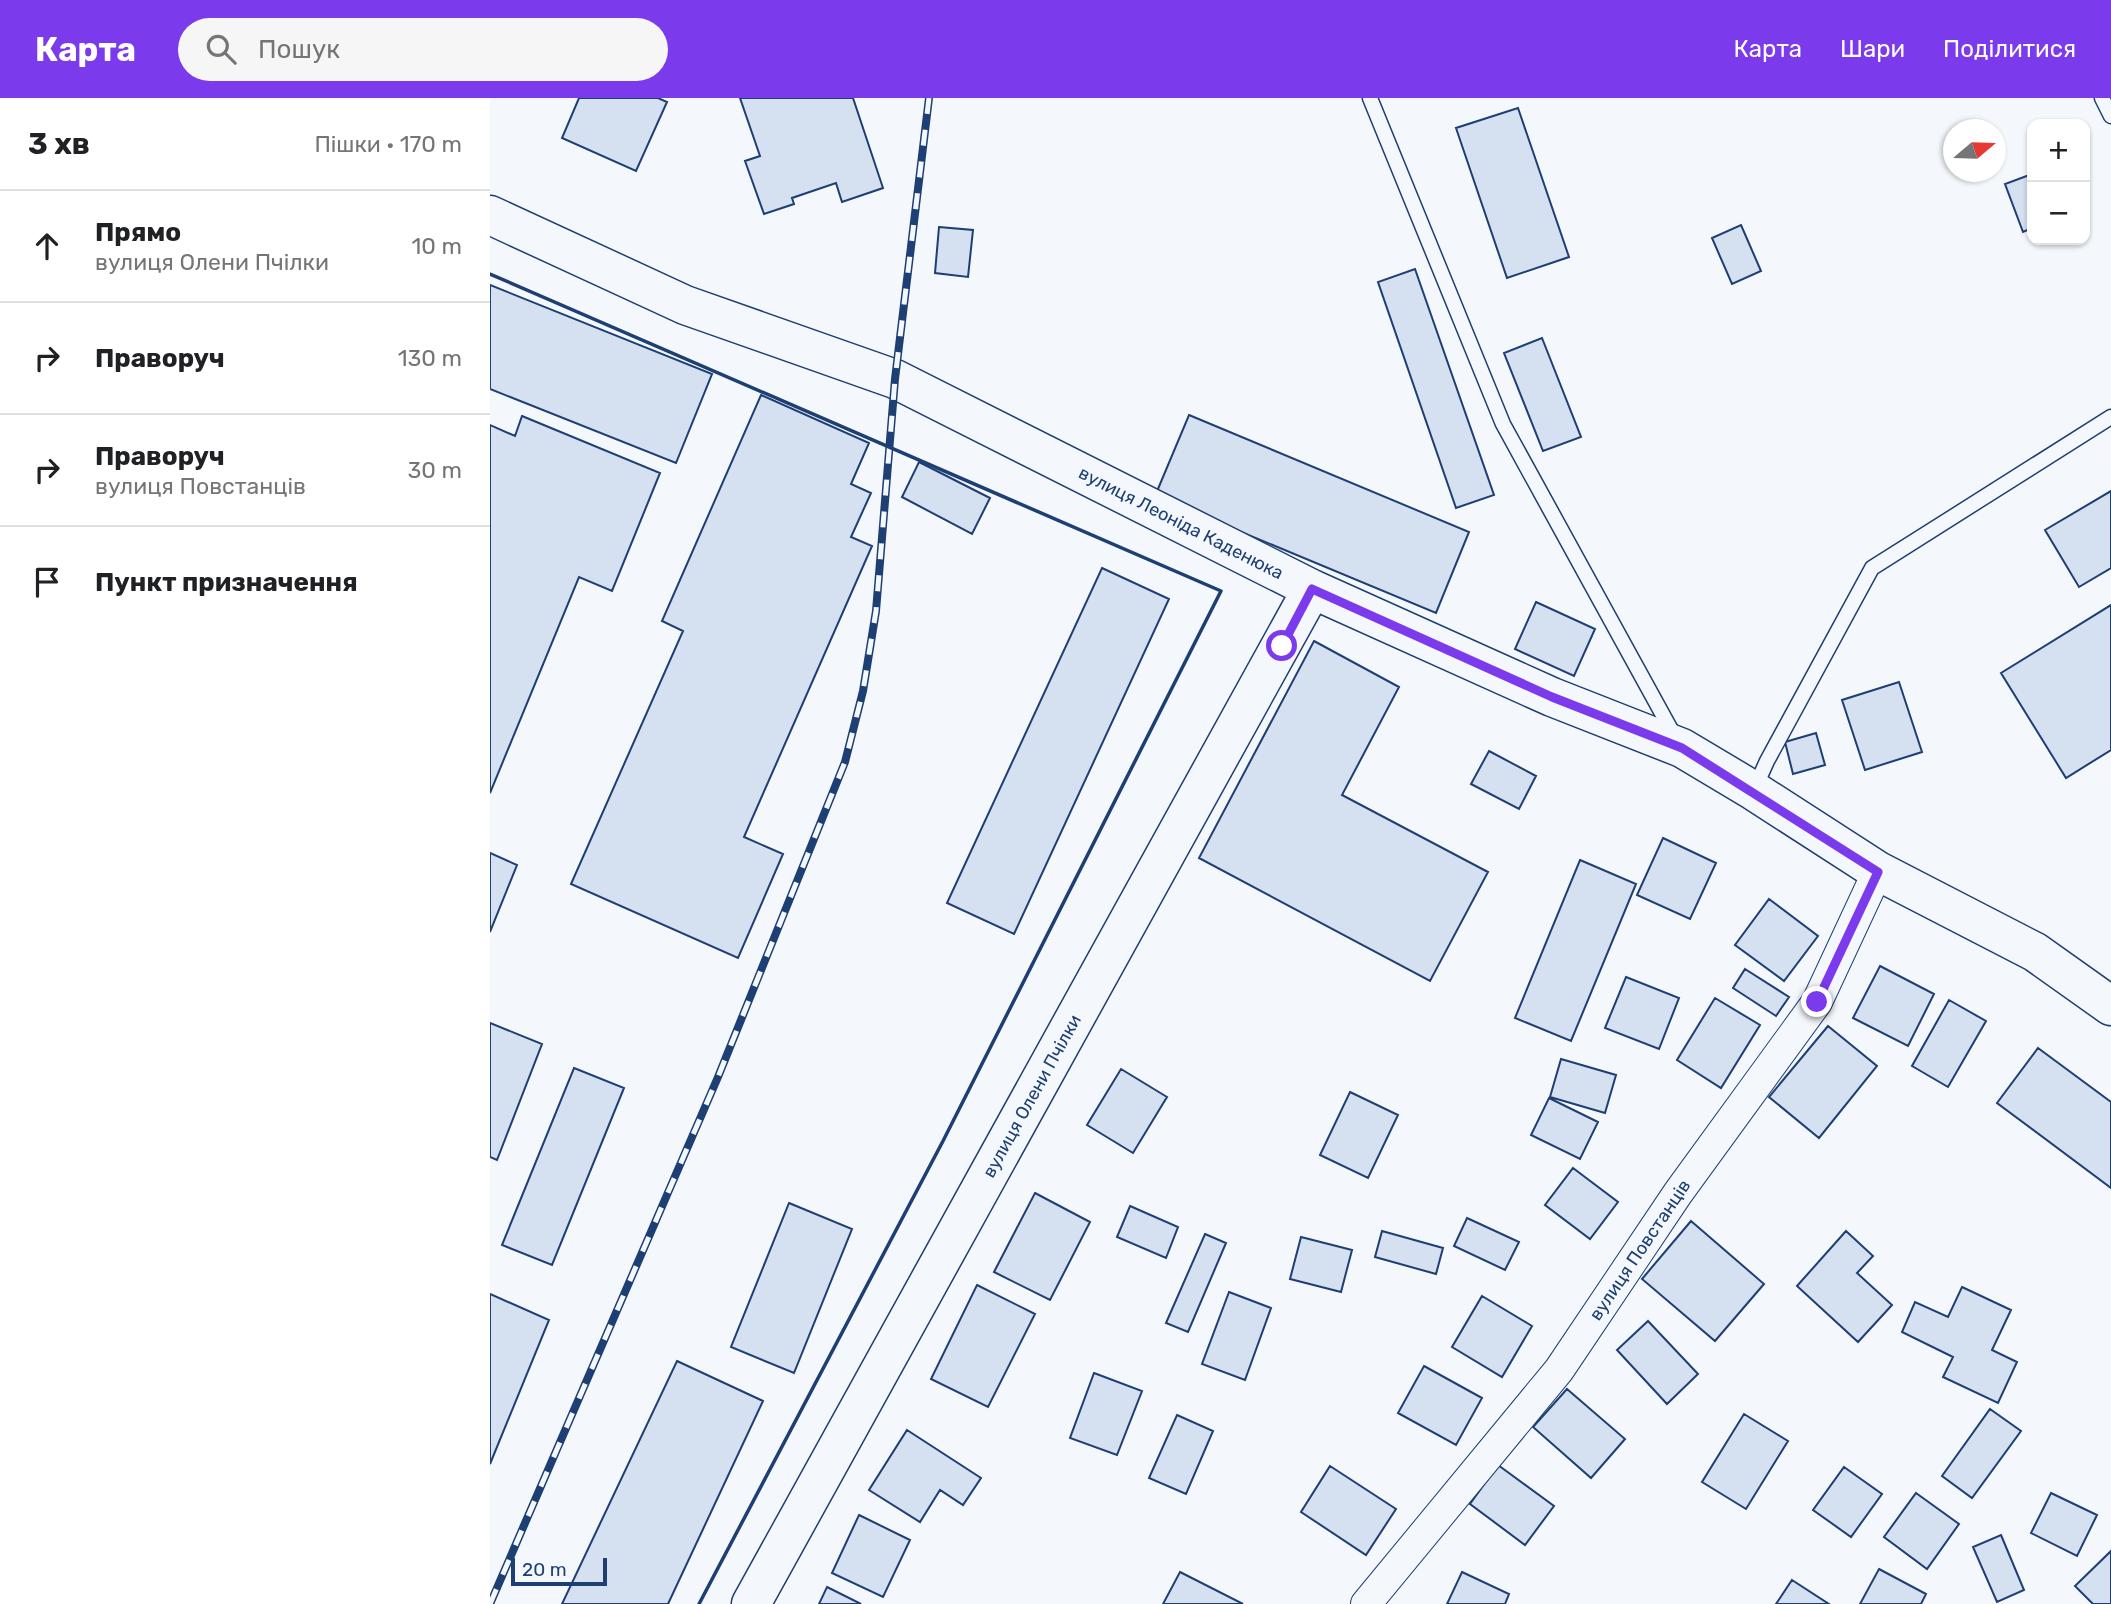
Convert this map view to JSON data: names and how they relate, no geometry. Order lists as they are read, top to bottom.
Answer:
{
  "streets": {
    "street": ["вулиця Леоніда Каденюка", "вулиця Олени Пчілки", "вулиця Повстанців"]
  },
  "crossings": [
    ["вулиця Леоніда Каденюка", "вулиця Олени Пчілки"],
    ["вулиця Леоніда Каденюка", "вулиця Повстанців"]
  ],
  "scale_bar": "20 m",
  "north": "right",
  "page": {
    "header": "Карта",
    "search": "Пошук",
    "nav": ["Карта", "Шари", "Поділитися"],
    "heading": ["3 хв", "Пішки · 170 m"],
    "map_buttons": ["+", "−"],
    "list": [
      ["Прямо", "вулиця Олени Пчілки", "10 m"],
      ["Праворуч", "130 m"],
      ["Праворуч", "вулиця Повстанців", "30 m"],
      "Пункт призначення"
    ],
    "scale": "20 m"
  }
}
